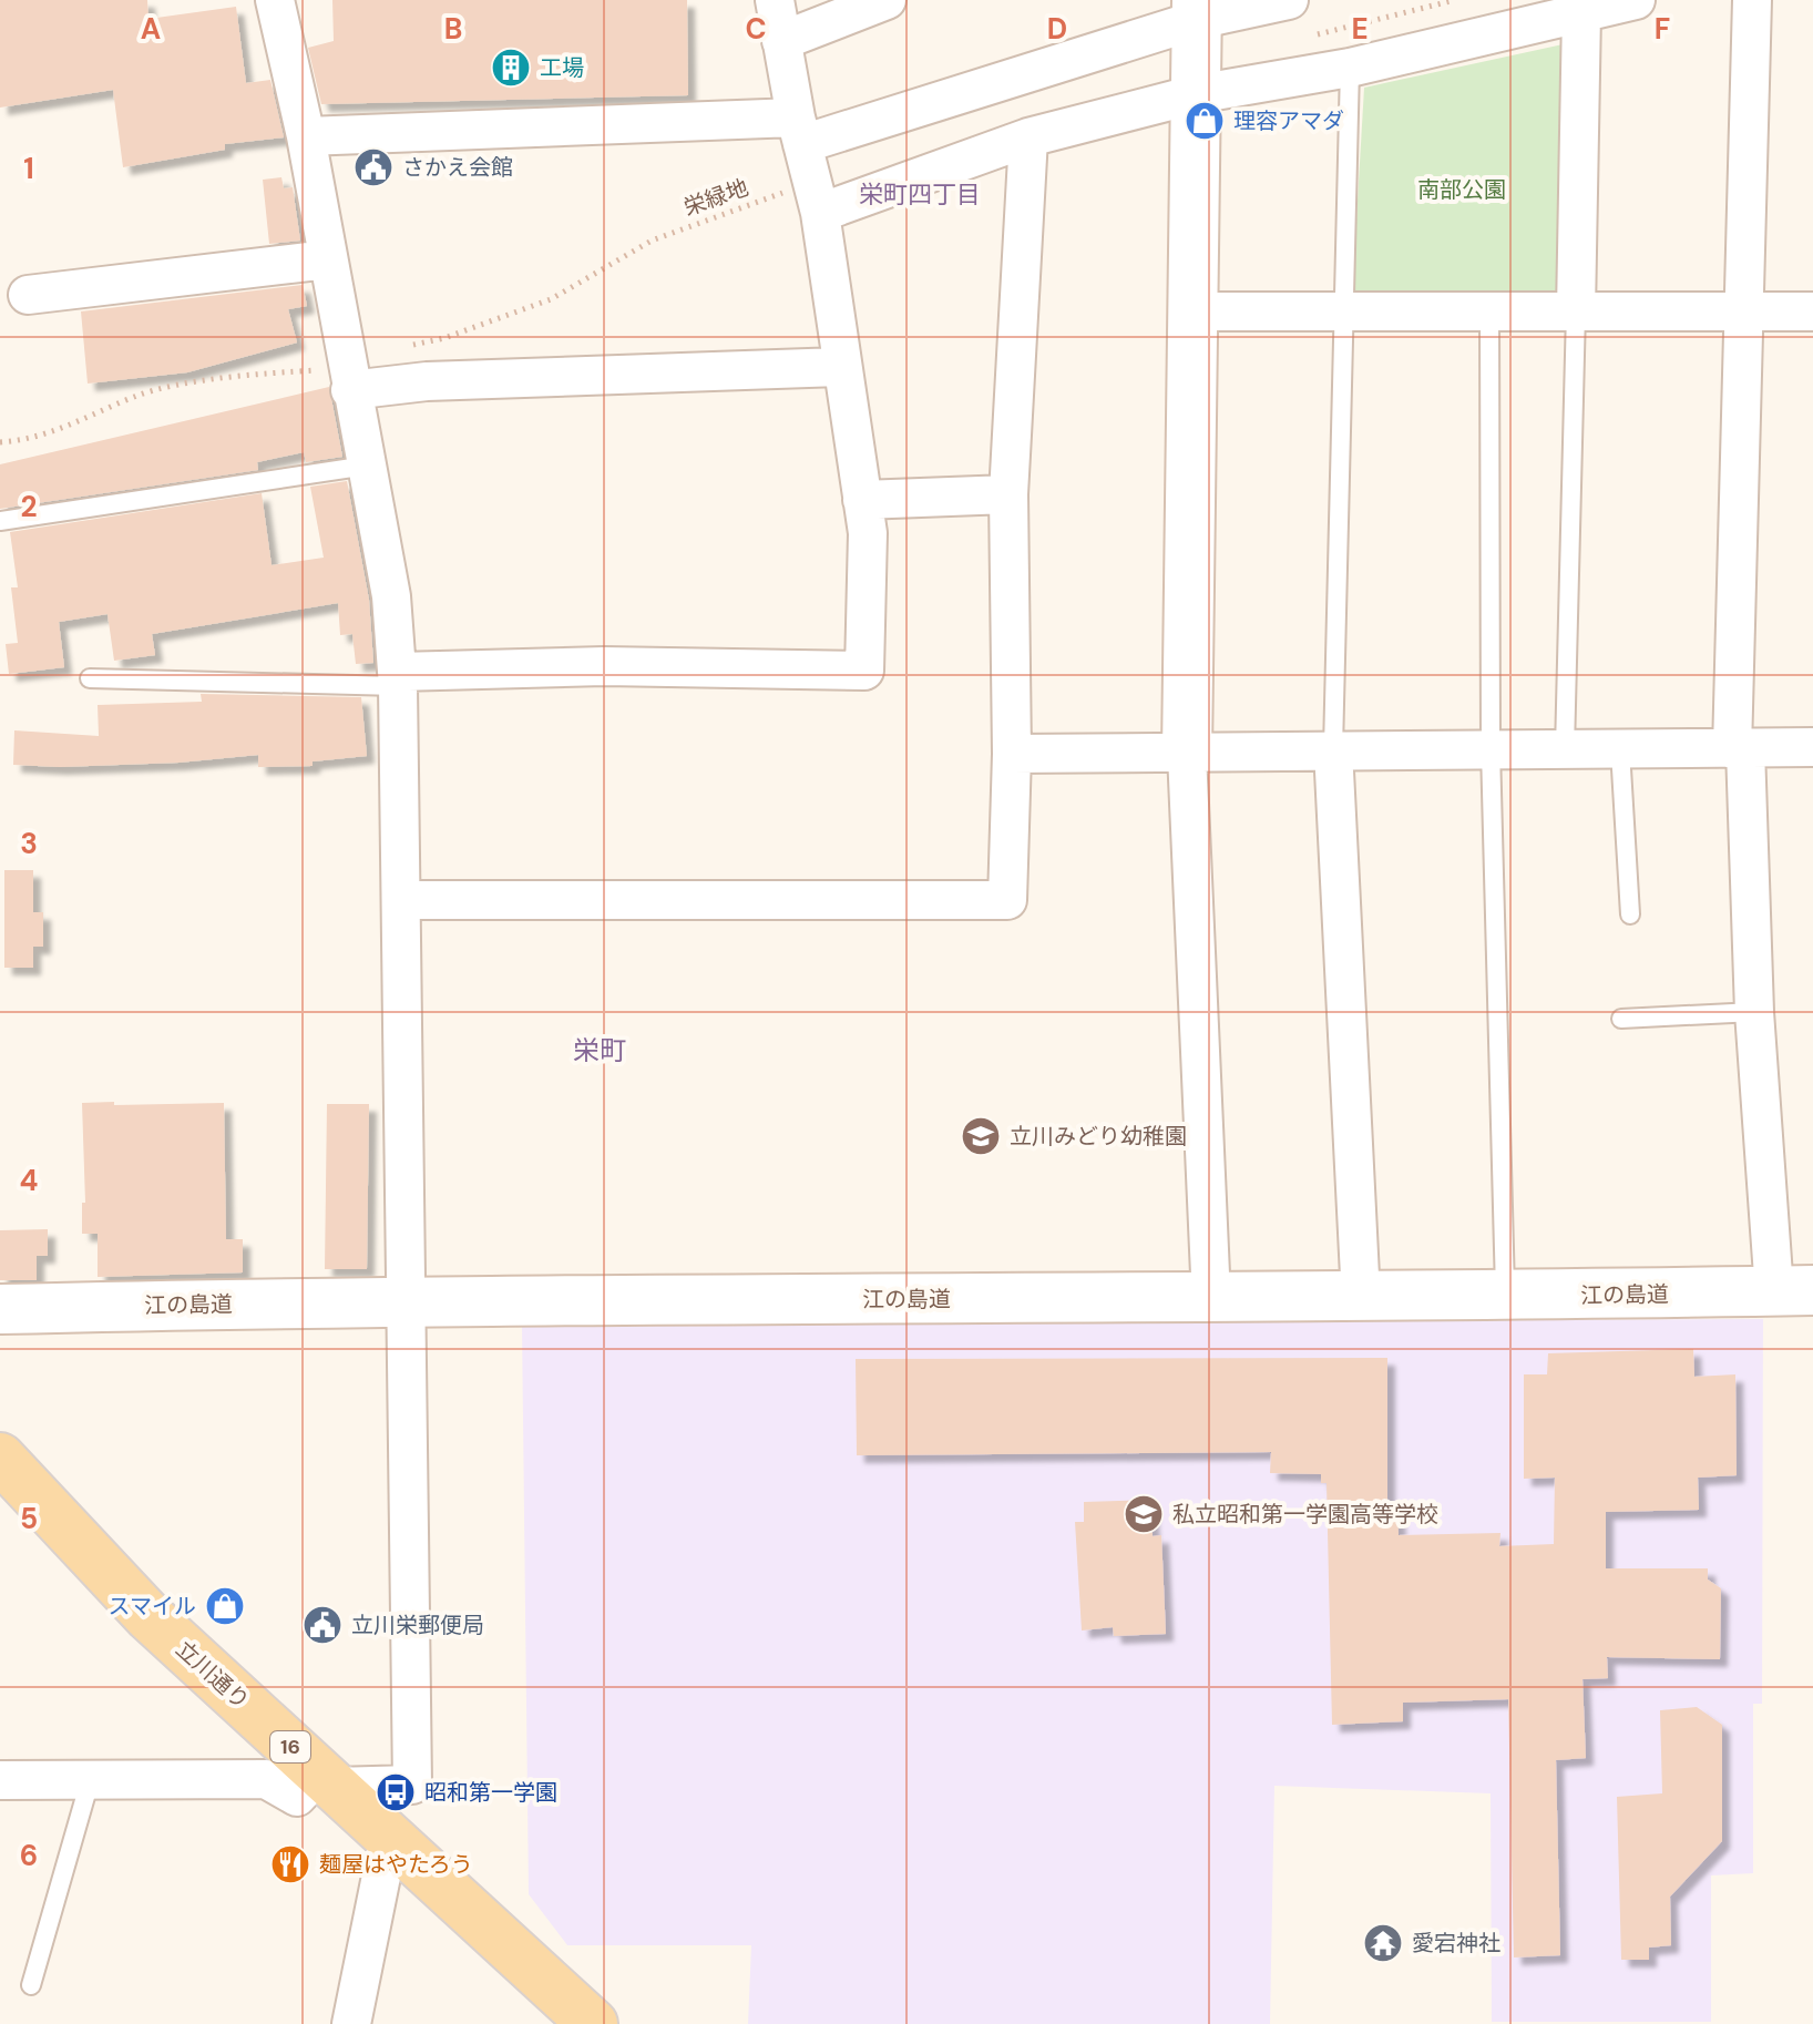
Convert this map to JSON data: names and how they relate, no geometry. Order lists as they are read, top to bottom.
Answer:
{
  "streets": {
    "main road": ["立川通り", "16"],
    "street": ["江の島道"],
    "path": ["栄緑地"]
  },
  "districts": ["栄町四丁目", "栄町"],
  "parks": ["南部公園"],
  "places": {
    "building": ["工場"],
    "shop": ["理容アマダ", "スマイル"],
    "public building": ["さかえ会館", "立川栄郵便局"],
    "school or university": ["立川みどり幼稚園", "私立昭和第一学園高等学校"],
    "bus stop": ["昭和第一学園"],
    "restaurant": ["麺屋はやたろう"],
    "temple": ["愛宕神社"]
  },
  "grid": {
    "columns": [
      "A",
      "B",
      "C",
      "D",
      "E",
      "F"
    ],
    "rows": [
      "1",
      "2",
      "3",
      "4",
      "5",
      "6"
    ]
  }
}
